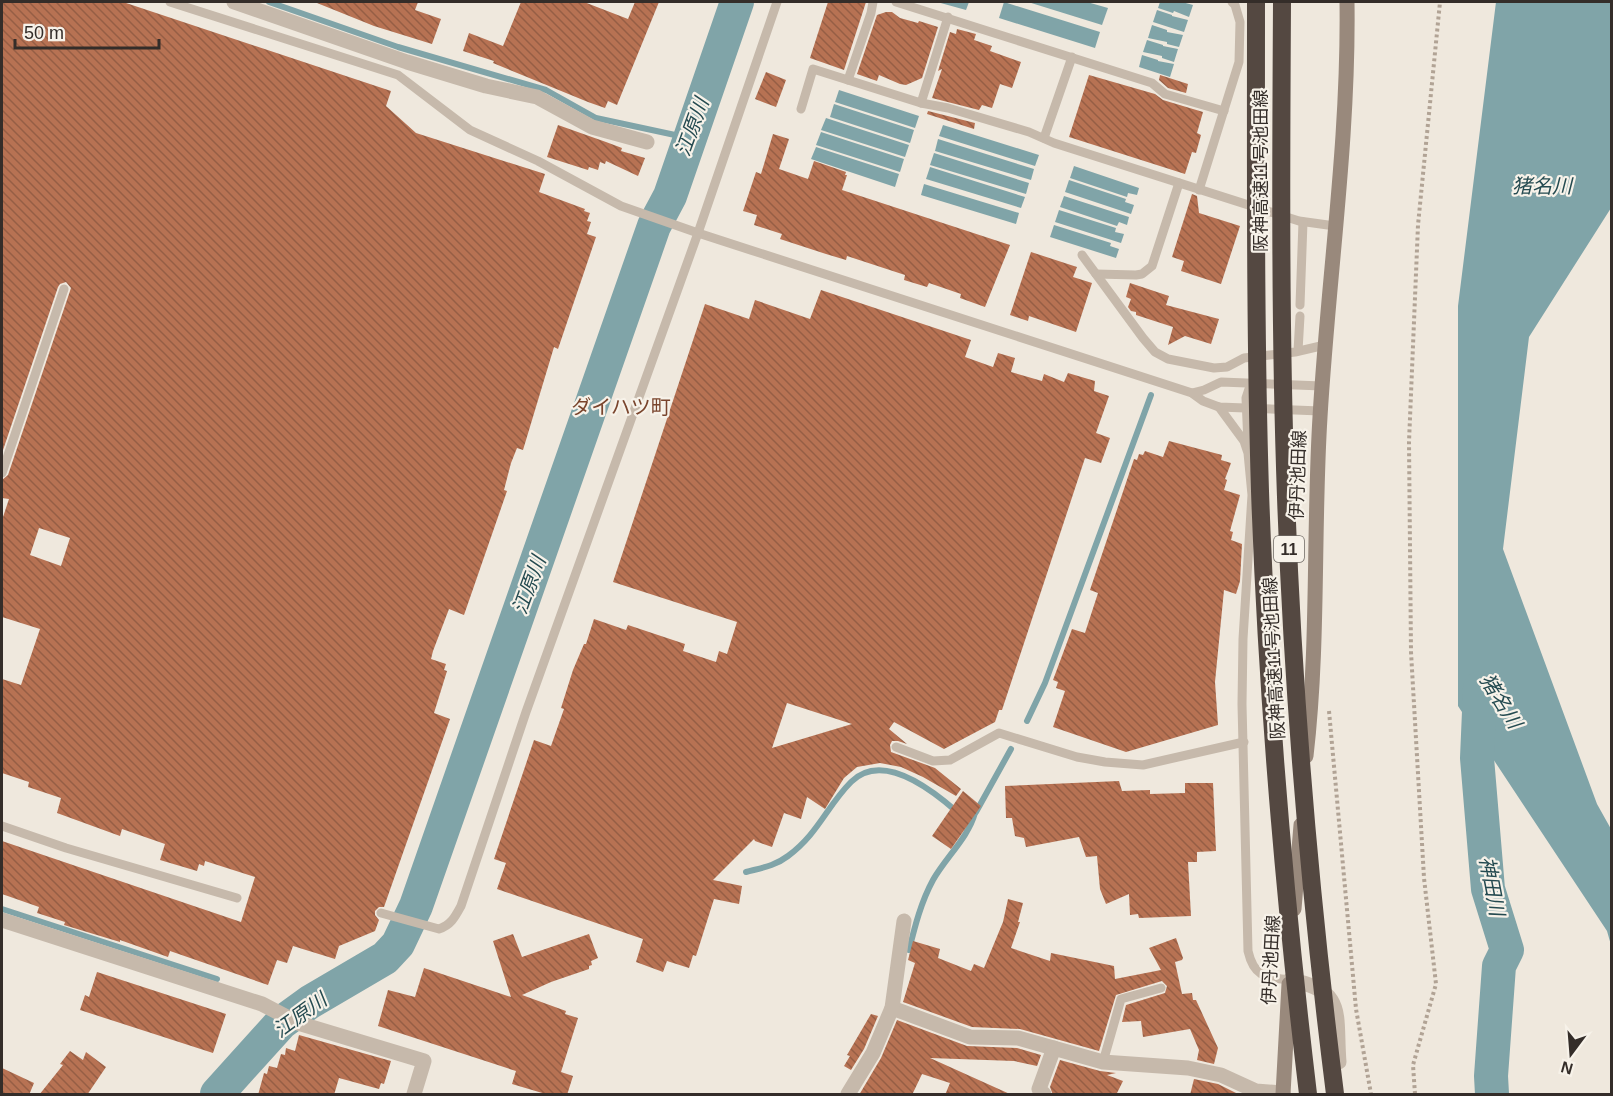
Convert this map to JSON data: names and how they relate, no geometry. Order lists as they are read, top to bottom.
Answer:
{
  "streets": {
    "highway": ["阪神高速11号池田線", "11"],
    "main road": ["伊丹池田線"]
  },
  "districts": ["ダイハツ町"],
  "water": ["江原川", "猪名川", "神田川"],
  "scale_bar": "50 m",
  "north": "bottom"
}
